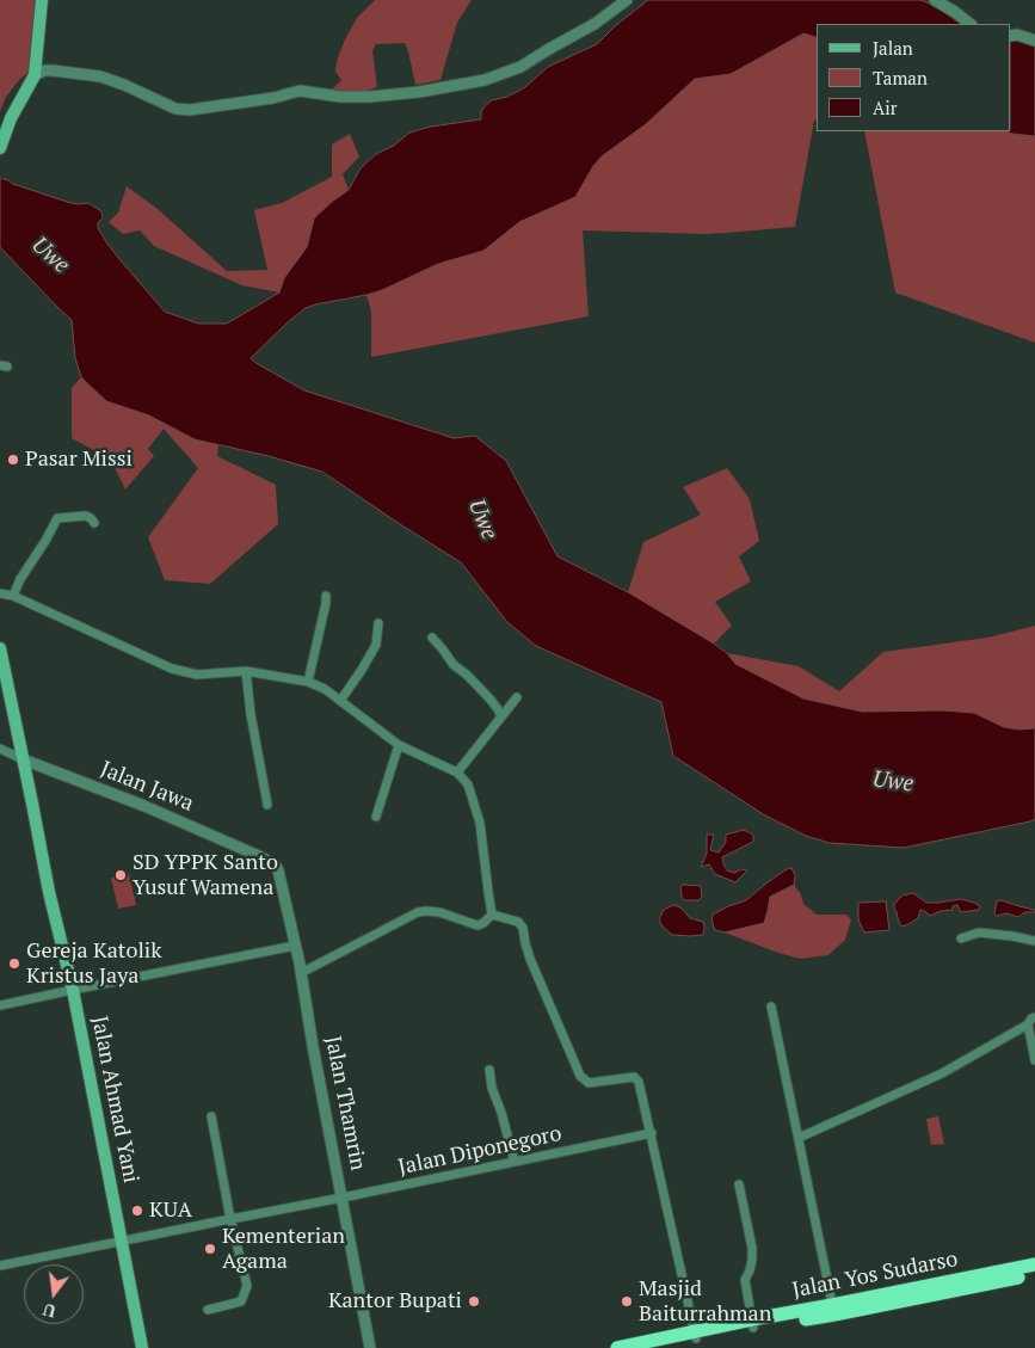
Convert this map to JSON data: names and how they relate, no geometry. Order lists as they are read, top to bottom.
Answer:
{
  "streets": {
    "highway": ["Jalan Yos Sudarso"],
    "main road": ["Jalan Ahmad Yani"],
    "street": ["Jalan Jawa", "Jalan Thamrin", "Jalan Diponegoro"]
  },
  "crossings": [
    ["Jalan Jawa", "Jalan Ahmad Yani"],
    ["Jalan Jawa", "Jalan Thamrin"],
    ["Jalan Ahmad Yani", "Jalan Diponegoro"],
    ["Jalan Thamrin", "Jalan Diponegoro"]
  ],
  "water": ["Uwe"],
  "places": [
    "Pasar Missi",
    "SD YPPK Santo Yusuf Wamena",
    "Gereja Katolik Kristus Jaya",
    "KUA",
    "Kementerian Agama",
    "Kantor Bupati",
    "Masjid Baiturrahman"
  ],
  "legend": ["Jalan", "Taman", "Air"],
  "north": "bottom"
}
